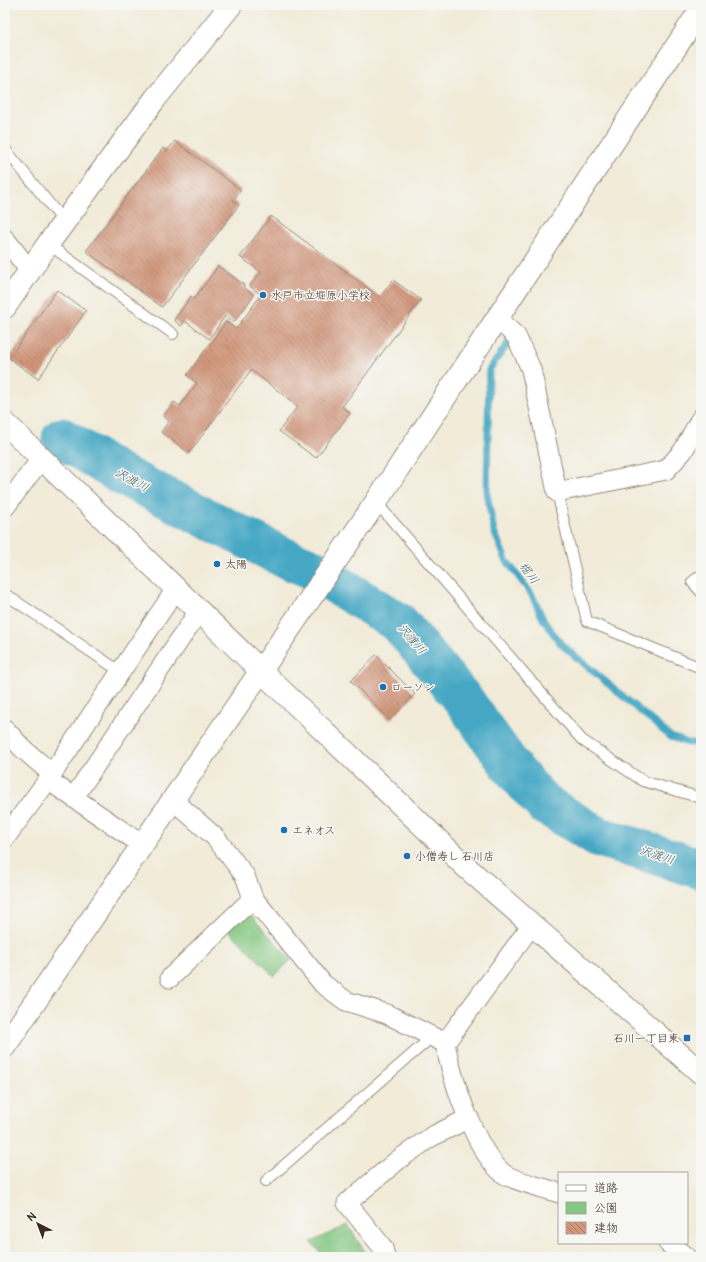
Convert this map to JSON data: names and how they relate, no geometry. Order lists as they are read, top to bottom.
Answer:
{
  "water": ["沢渡川", "堀川"],
  "places": {
    "other": [
      "水戸市立堀原小学校",
      "太陽",
      "ローソン",
      "エネオス",
      "小僧寿し 石川店"
    ],
    "transit": ["石川一丁目東"]
  },
  "legend": ["道路", "公園", "建物"],
  "north": "top left"
}
